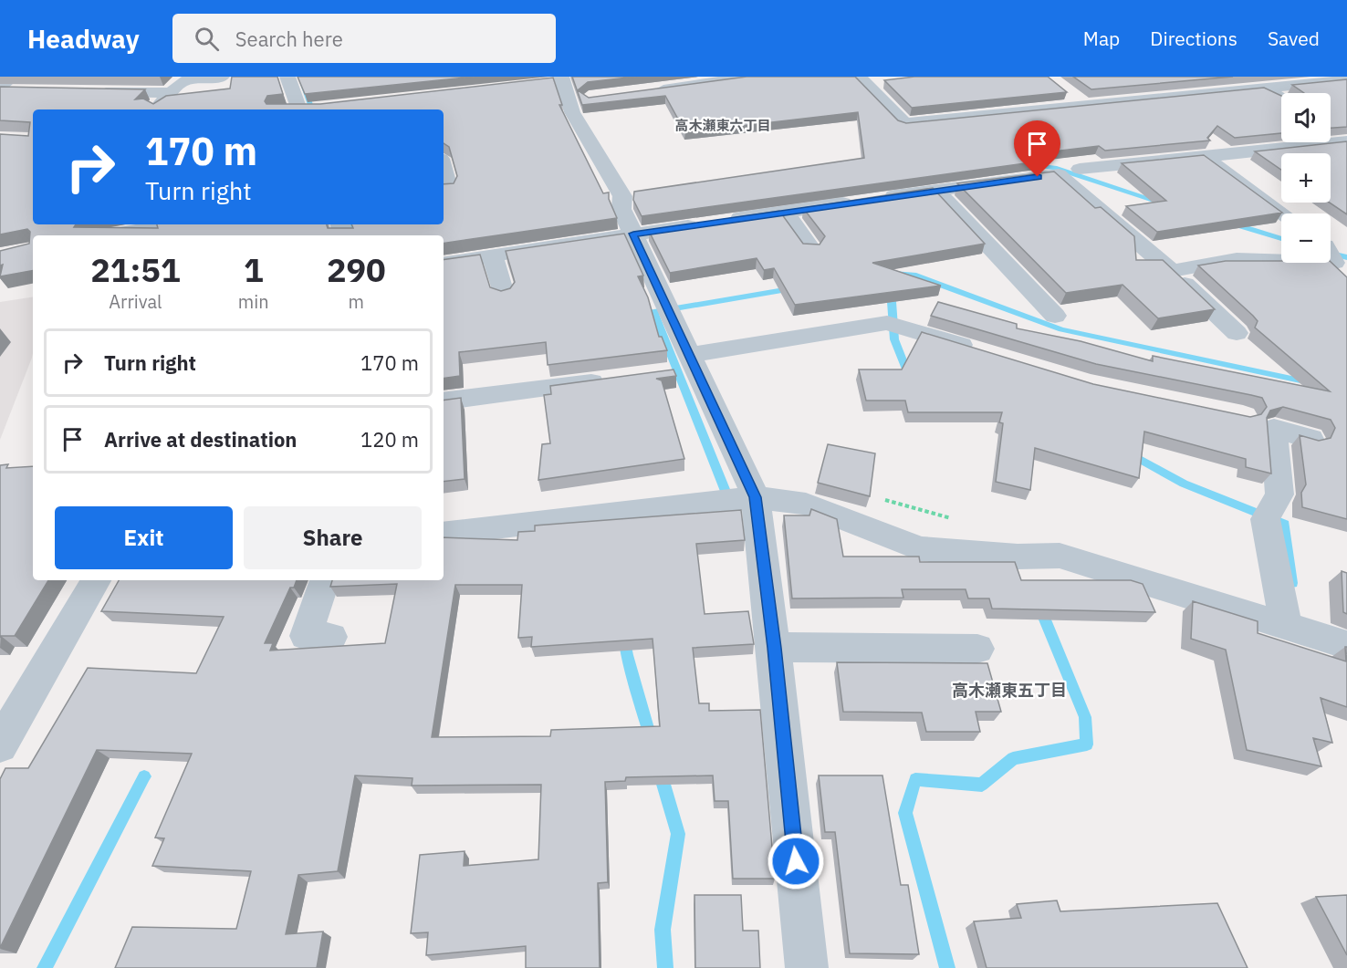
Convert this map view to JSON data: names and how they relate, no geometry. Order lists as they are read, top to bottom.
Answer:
{
  "districts": ["高木瀬東六丁目", "高木瀬東五丁目"],
  "page": {
    "header": "Headway",
    "search": "Search here",
    "nav": ["Map", "Directions", "Saved"],
    "map_buttons": ["+", "−"],
    "turn": ["170 m", "Turn right"],
    "eta": [
      "21:51",
      "Arrival",
      "1",
      "min",
      "290",
      "m"
    ],
    "list": [
      {
        "name": "Turn right",
        "value": "170 m"
      },
      {
        "name": "Arrive at destination",
        "value": "120 m"
      }
    ],
    "buttons": ["Exit", "Share"]
  }
}
